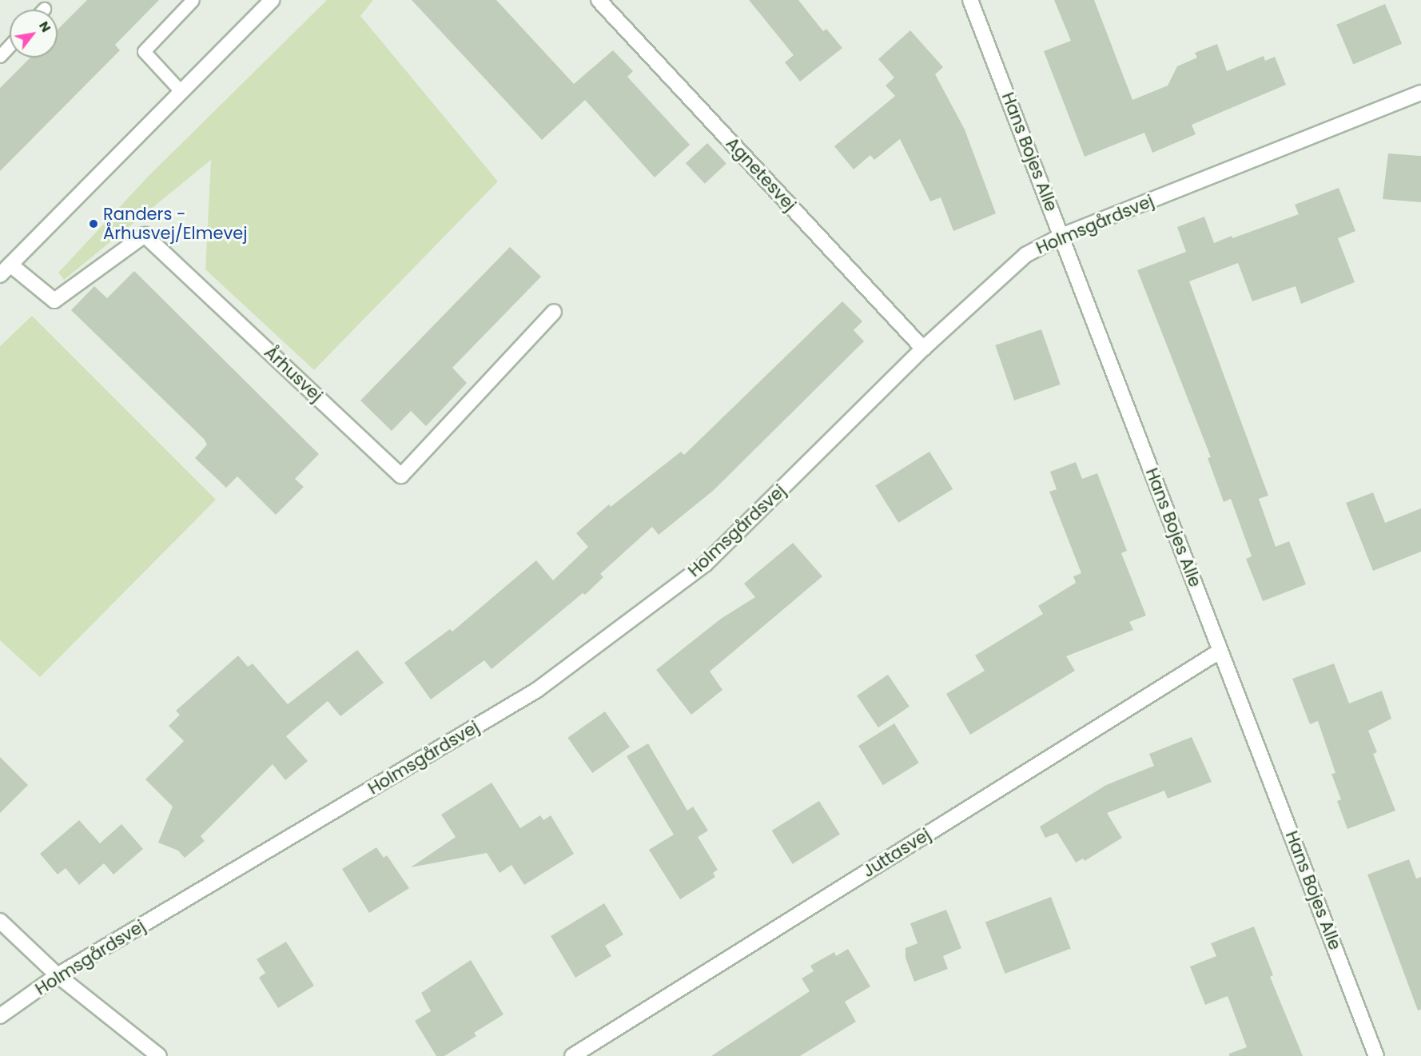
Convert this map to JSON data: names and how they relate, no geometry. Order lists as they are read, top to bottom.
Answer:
{
  "streets": {
    "street": [
      "Hans Bojes Alle",
      "Agnetesvej",
      "Holmsgårdsvej",
      "Århusvej",
      "Juttasvej"
    ]
  },
  "crossings": [
    ["Hans Bojes Alle", "Holmsgårdsvej"],
    ["Hans Bojes Alle", "Juttasvej"],
    ["Agnetesvej", "Holmsgårdsvej"]
  ],
  "places": ["Randers - Århusvej/Elmevej"],
  "north": "top right"
}
